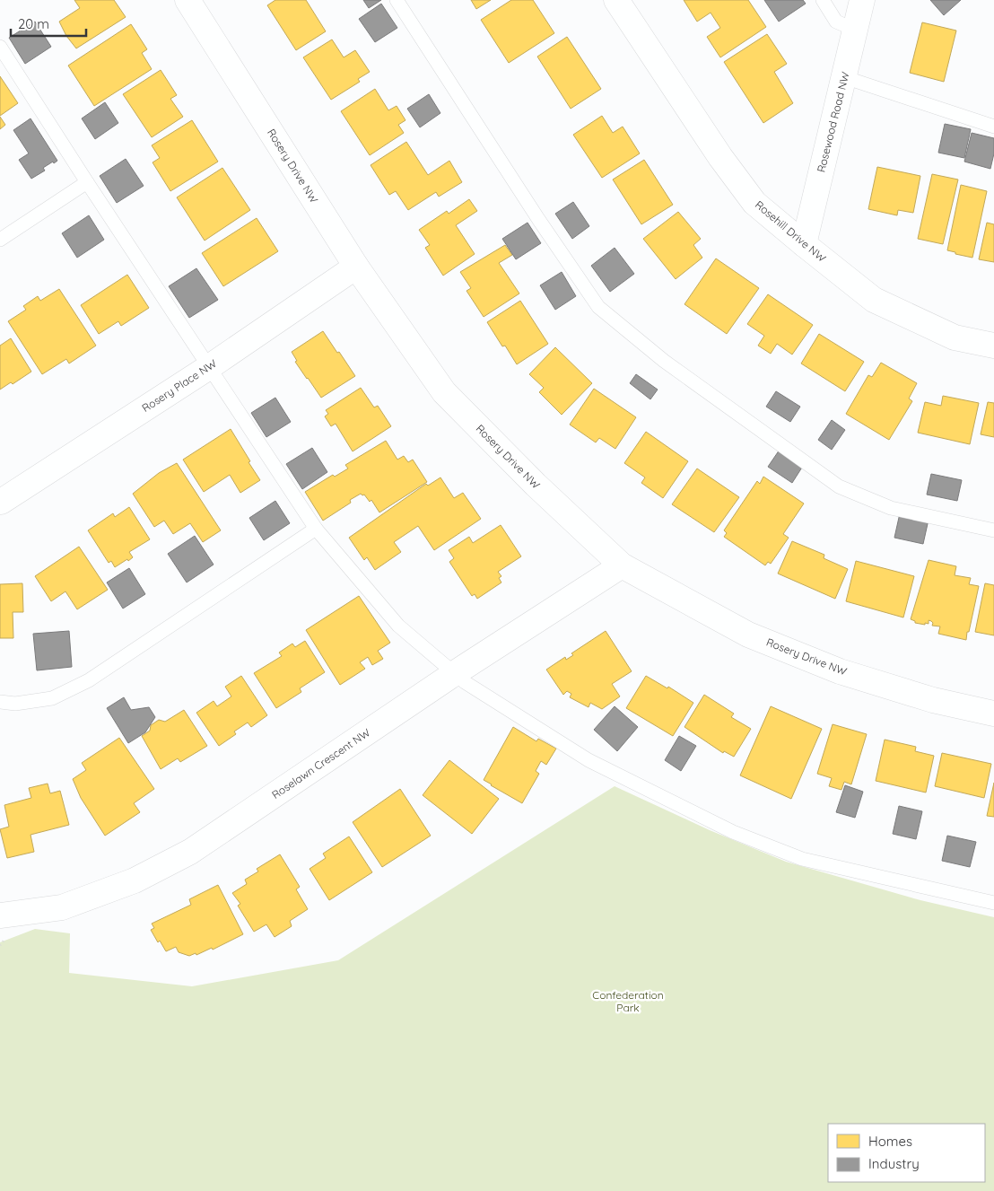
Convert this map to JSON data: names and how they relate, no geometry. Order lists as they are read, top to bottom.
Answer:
{
  "streets": {
    "street": [
      "Rosewood Road NW",
      "Rosery Drive NW",
      "Rosehill Drive NW",
      "Rosery Place NW",
      "Roselawn Crescent NW"
    ]
  },
  "crossings": [
    ["Rosewood Road NW", "Rosehill Drive NW"],
    ["Rosery Drive NW", "Rosery Place NW"],
    ["Rosery Drive NW", "Roselawn Crescent NW"]
  ],
  "parks": ["Confederation Park"],
  "legend": ["Homes", "Industry"],
  "scale_bar": "20 m"
}
